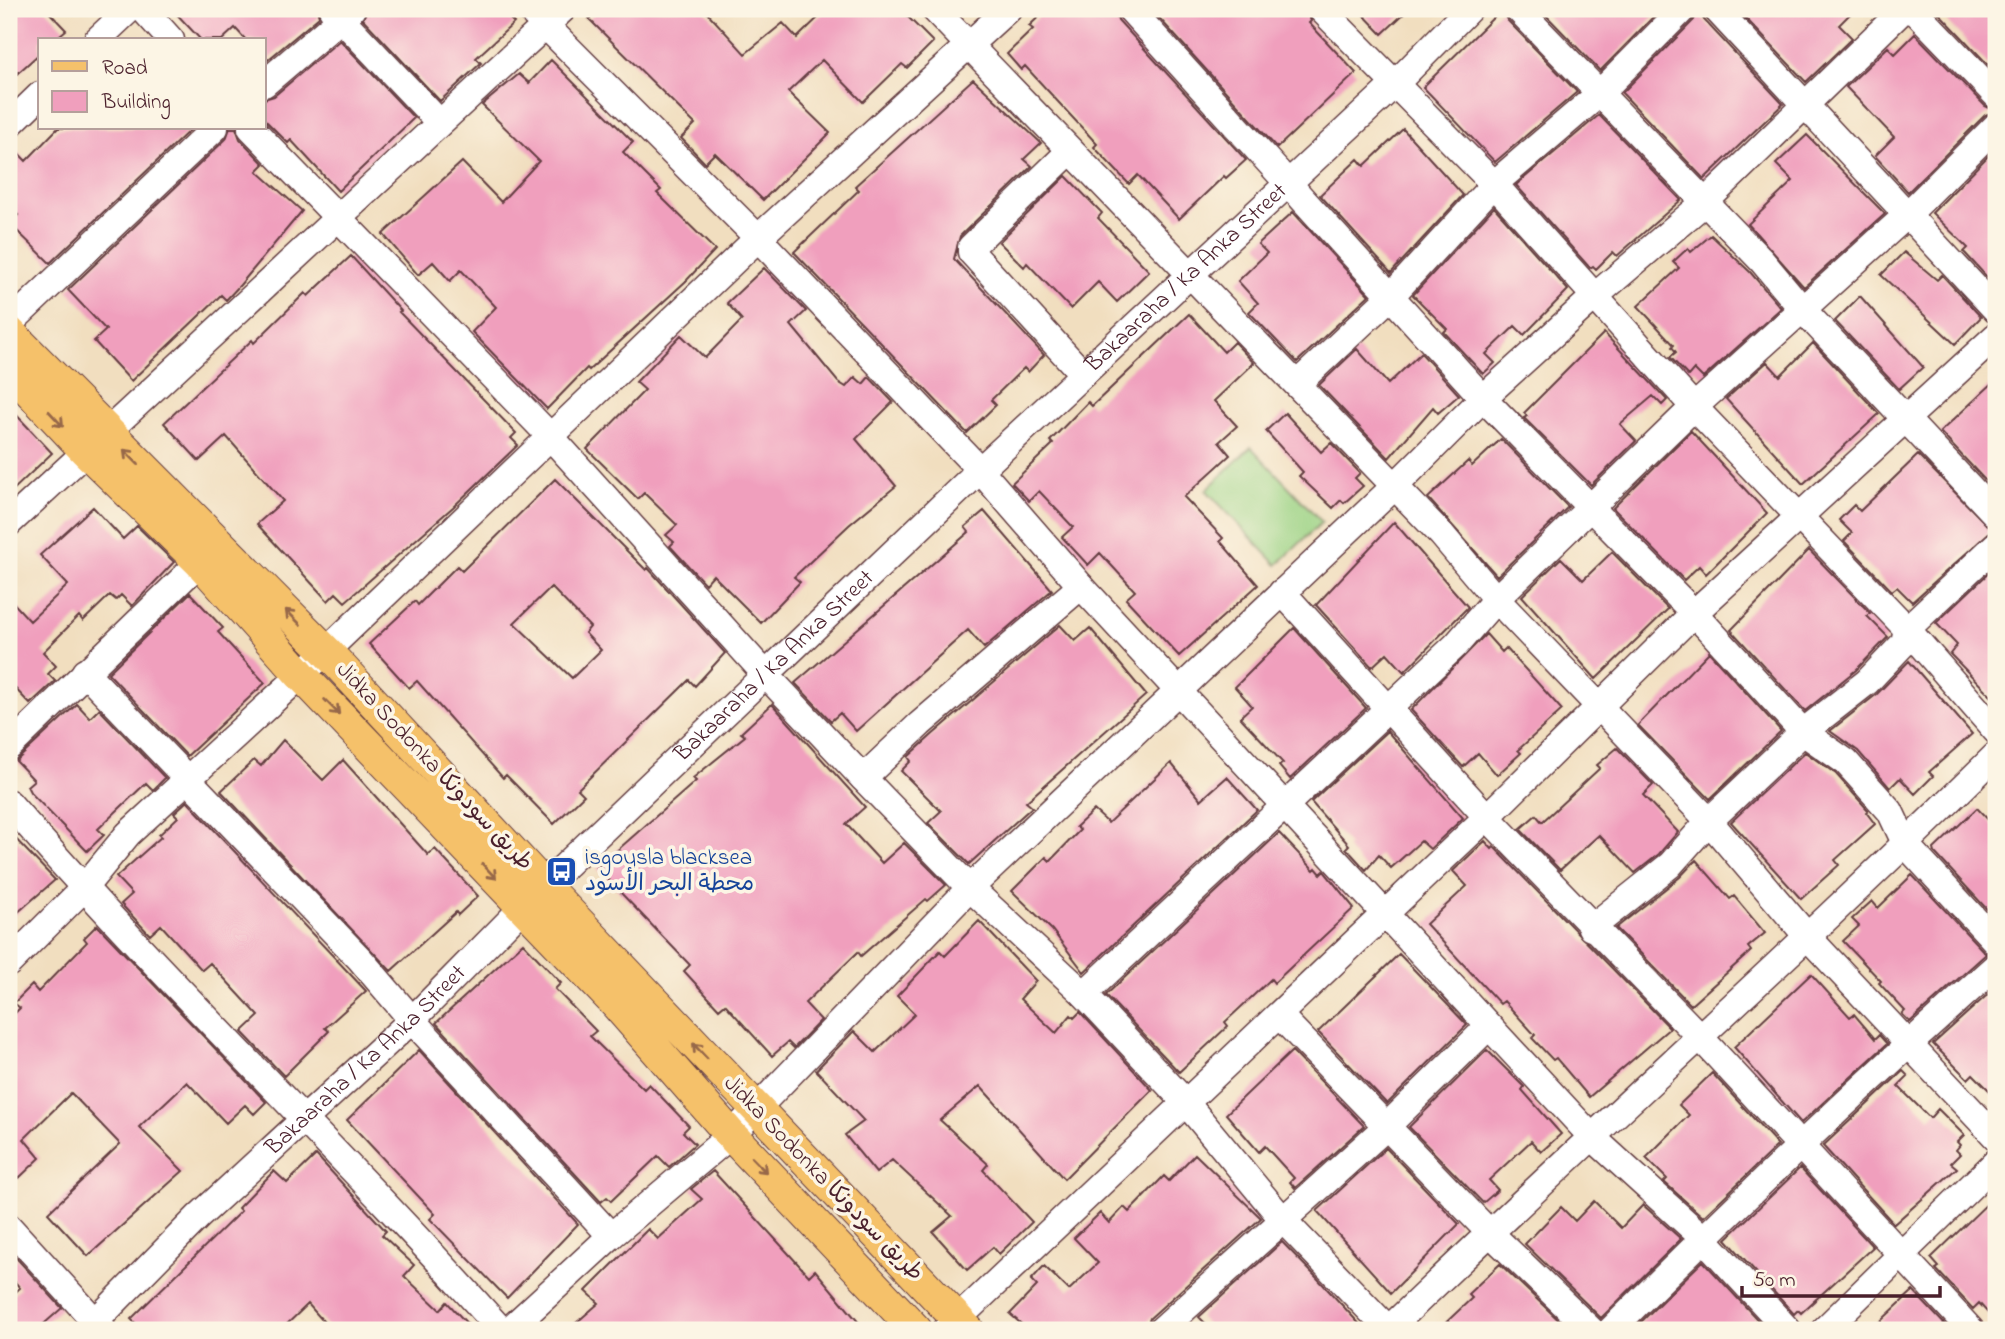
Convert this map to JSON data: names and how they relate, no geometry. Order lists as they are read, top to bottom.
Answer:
{
  "streets": {
    "main road": ["Jidka Sodonka طريق سودونكا"],
    "street": ["Bakaaraha / Ka Anka Street"]
  },
  "crossings": [
    ["Bakaaraha / Ka Anka Street", "Jidka Sodonka طريق سودونكا"]
  ],
  "places": {
    "bus stop": ["isgoysla blacksea محطة البحر الأسود"]
  },
  "legend": ["Road", "Building"],
  "scale_bar": "50 m"
}
